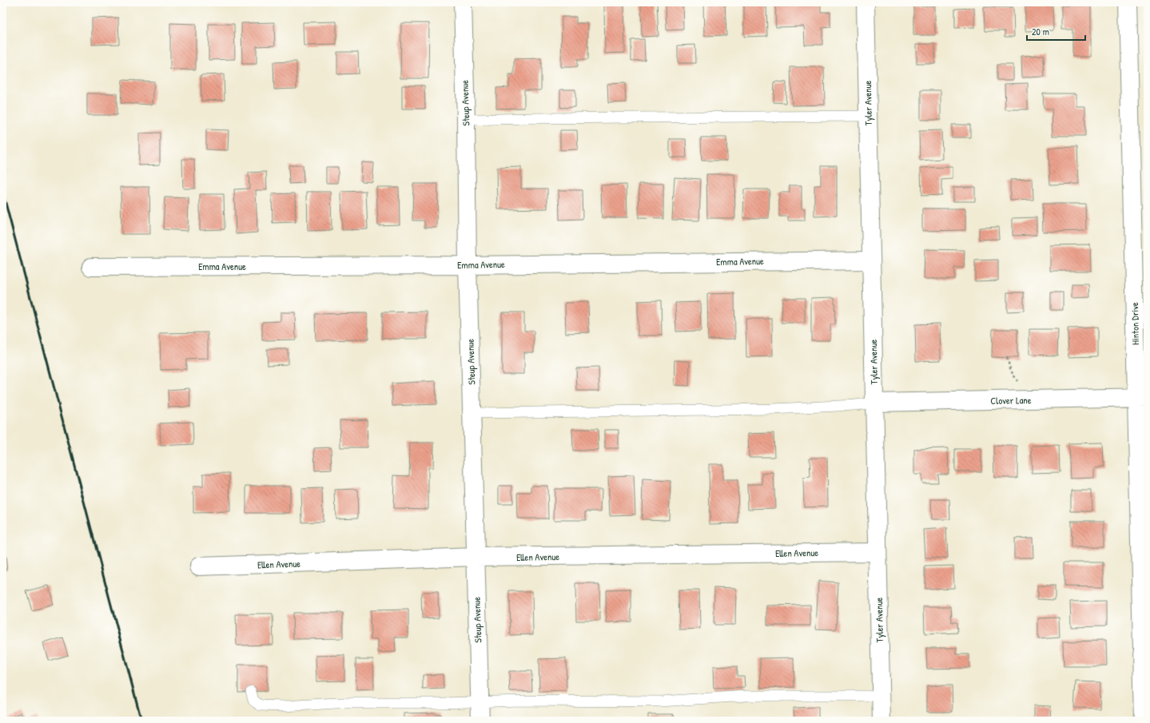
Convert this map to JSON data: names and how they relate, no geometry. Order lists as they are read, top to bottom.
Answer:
{
  "streets": {
    "street": [
      "Steup Avenue",
      "Tyler Avenue",
      "Emma Avenue",
      "Hinton Drive",
      "Clover Lane",
      "Ellen Avenue"
    ]
  },
  "crossings": [
    ["Steup Avenue", "Emma Avenue"],
    ["Steup Avenue", "Ellen Avenue"],
    ["Tyler Avenue", "Emma Avenue"],
    ["Tyler Avenue", "Clover Lane"],
    ["Tyler Avenue", "Ellen Avenue"],
    ["Hinton Drive", "Clover Lane"]
  ],
  "scale_bar": "20 m"
}
